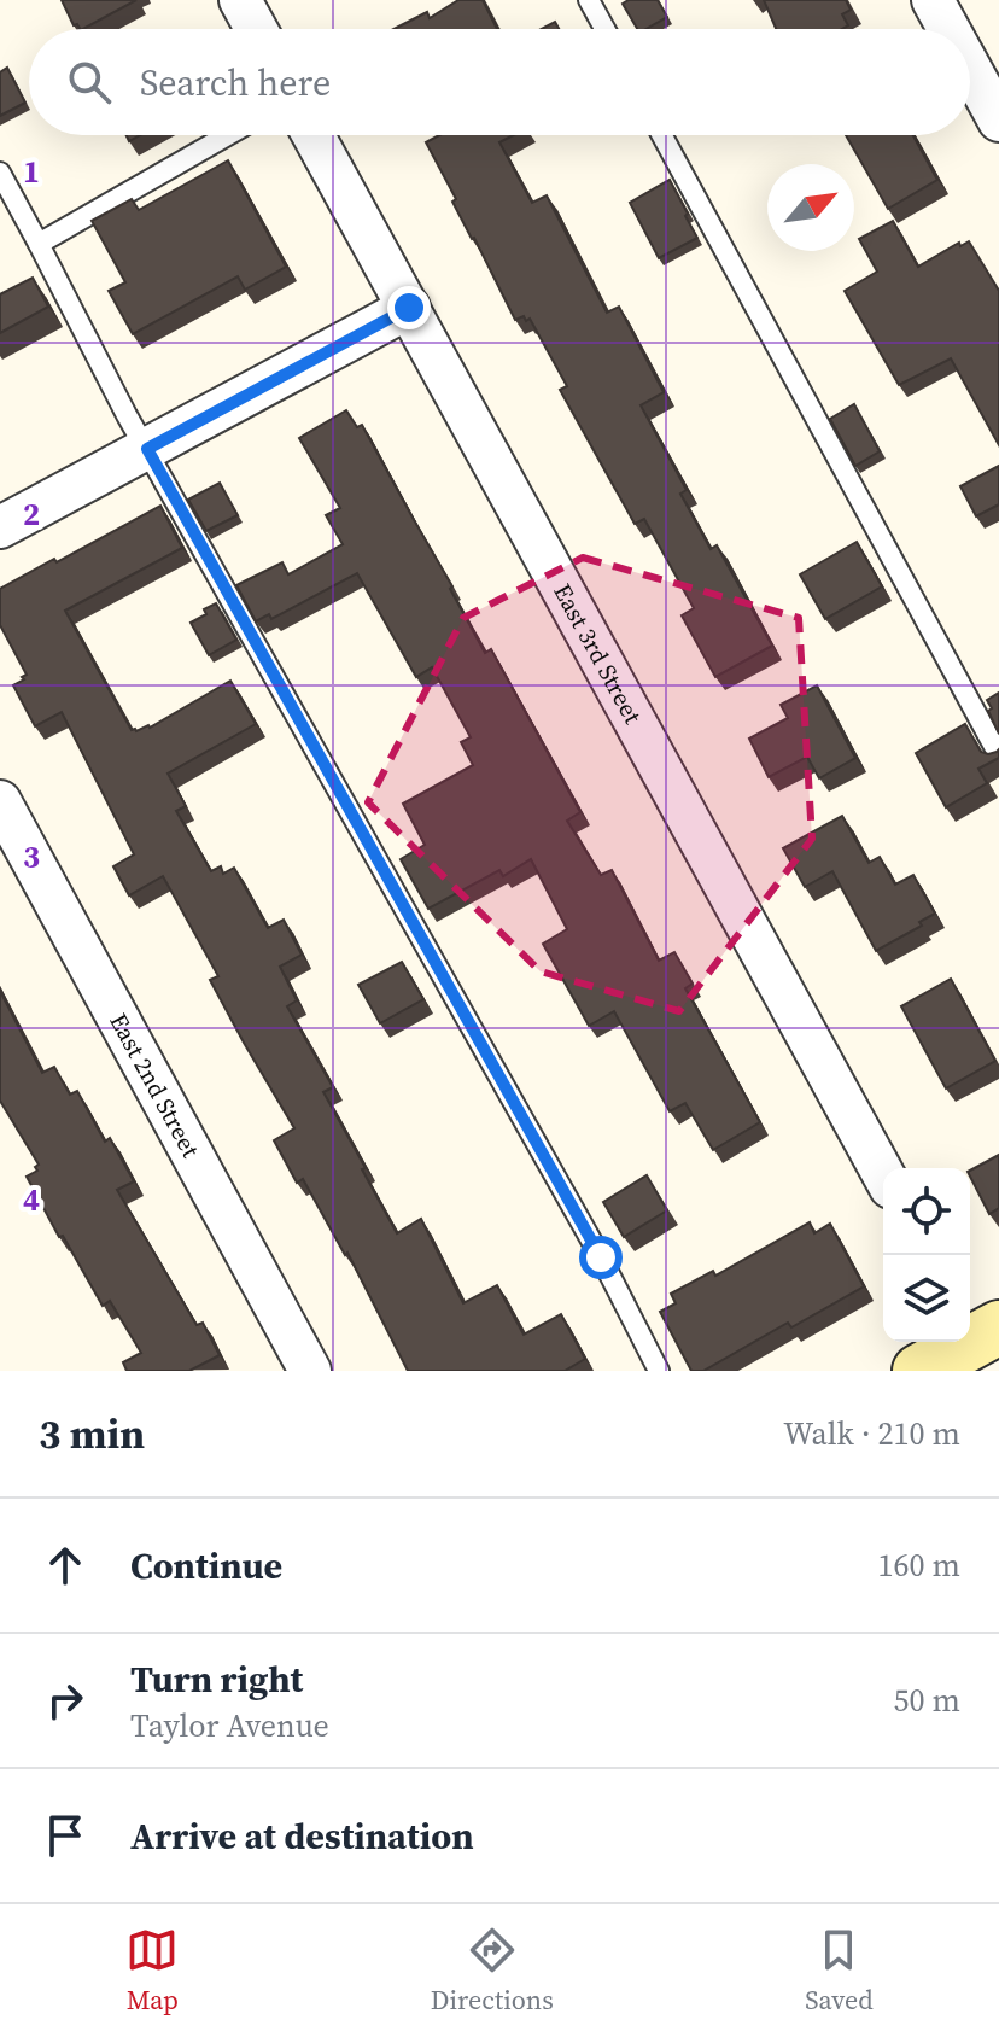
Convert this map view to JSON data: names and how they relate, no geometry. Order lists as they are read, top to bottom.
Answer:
{
  "streets": {
    "street": ["East 3rd Street", "East 2nd Street"]
  },
  "north": "top right",
  "page": {
    "search": "Search here",
    "heading": ["3 min", "Walk · 210 m"],
    "list": [
      ["Continue", "160 m"],
      ["Turn right", "Taylor Avenue", "50 m"],
      "Arrive at destination"
    ],
    "nav": ["Map", "Directions", "Saved"]
  },
  "grid": {
    "rows": [
      "1",
      "2",
      "3",
      "4"
    ]
  }
}
